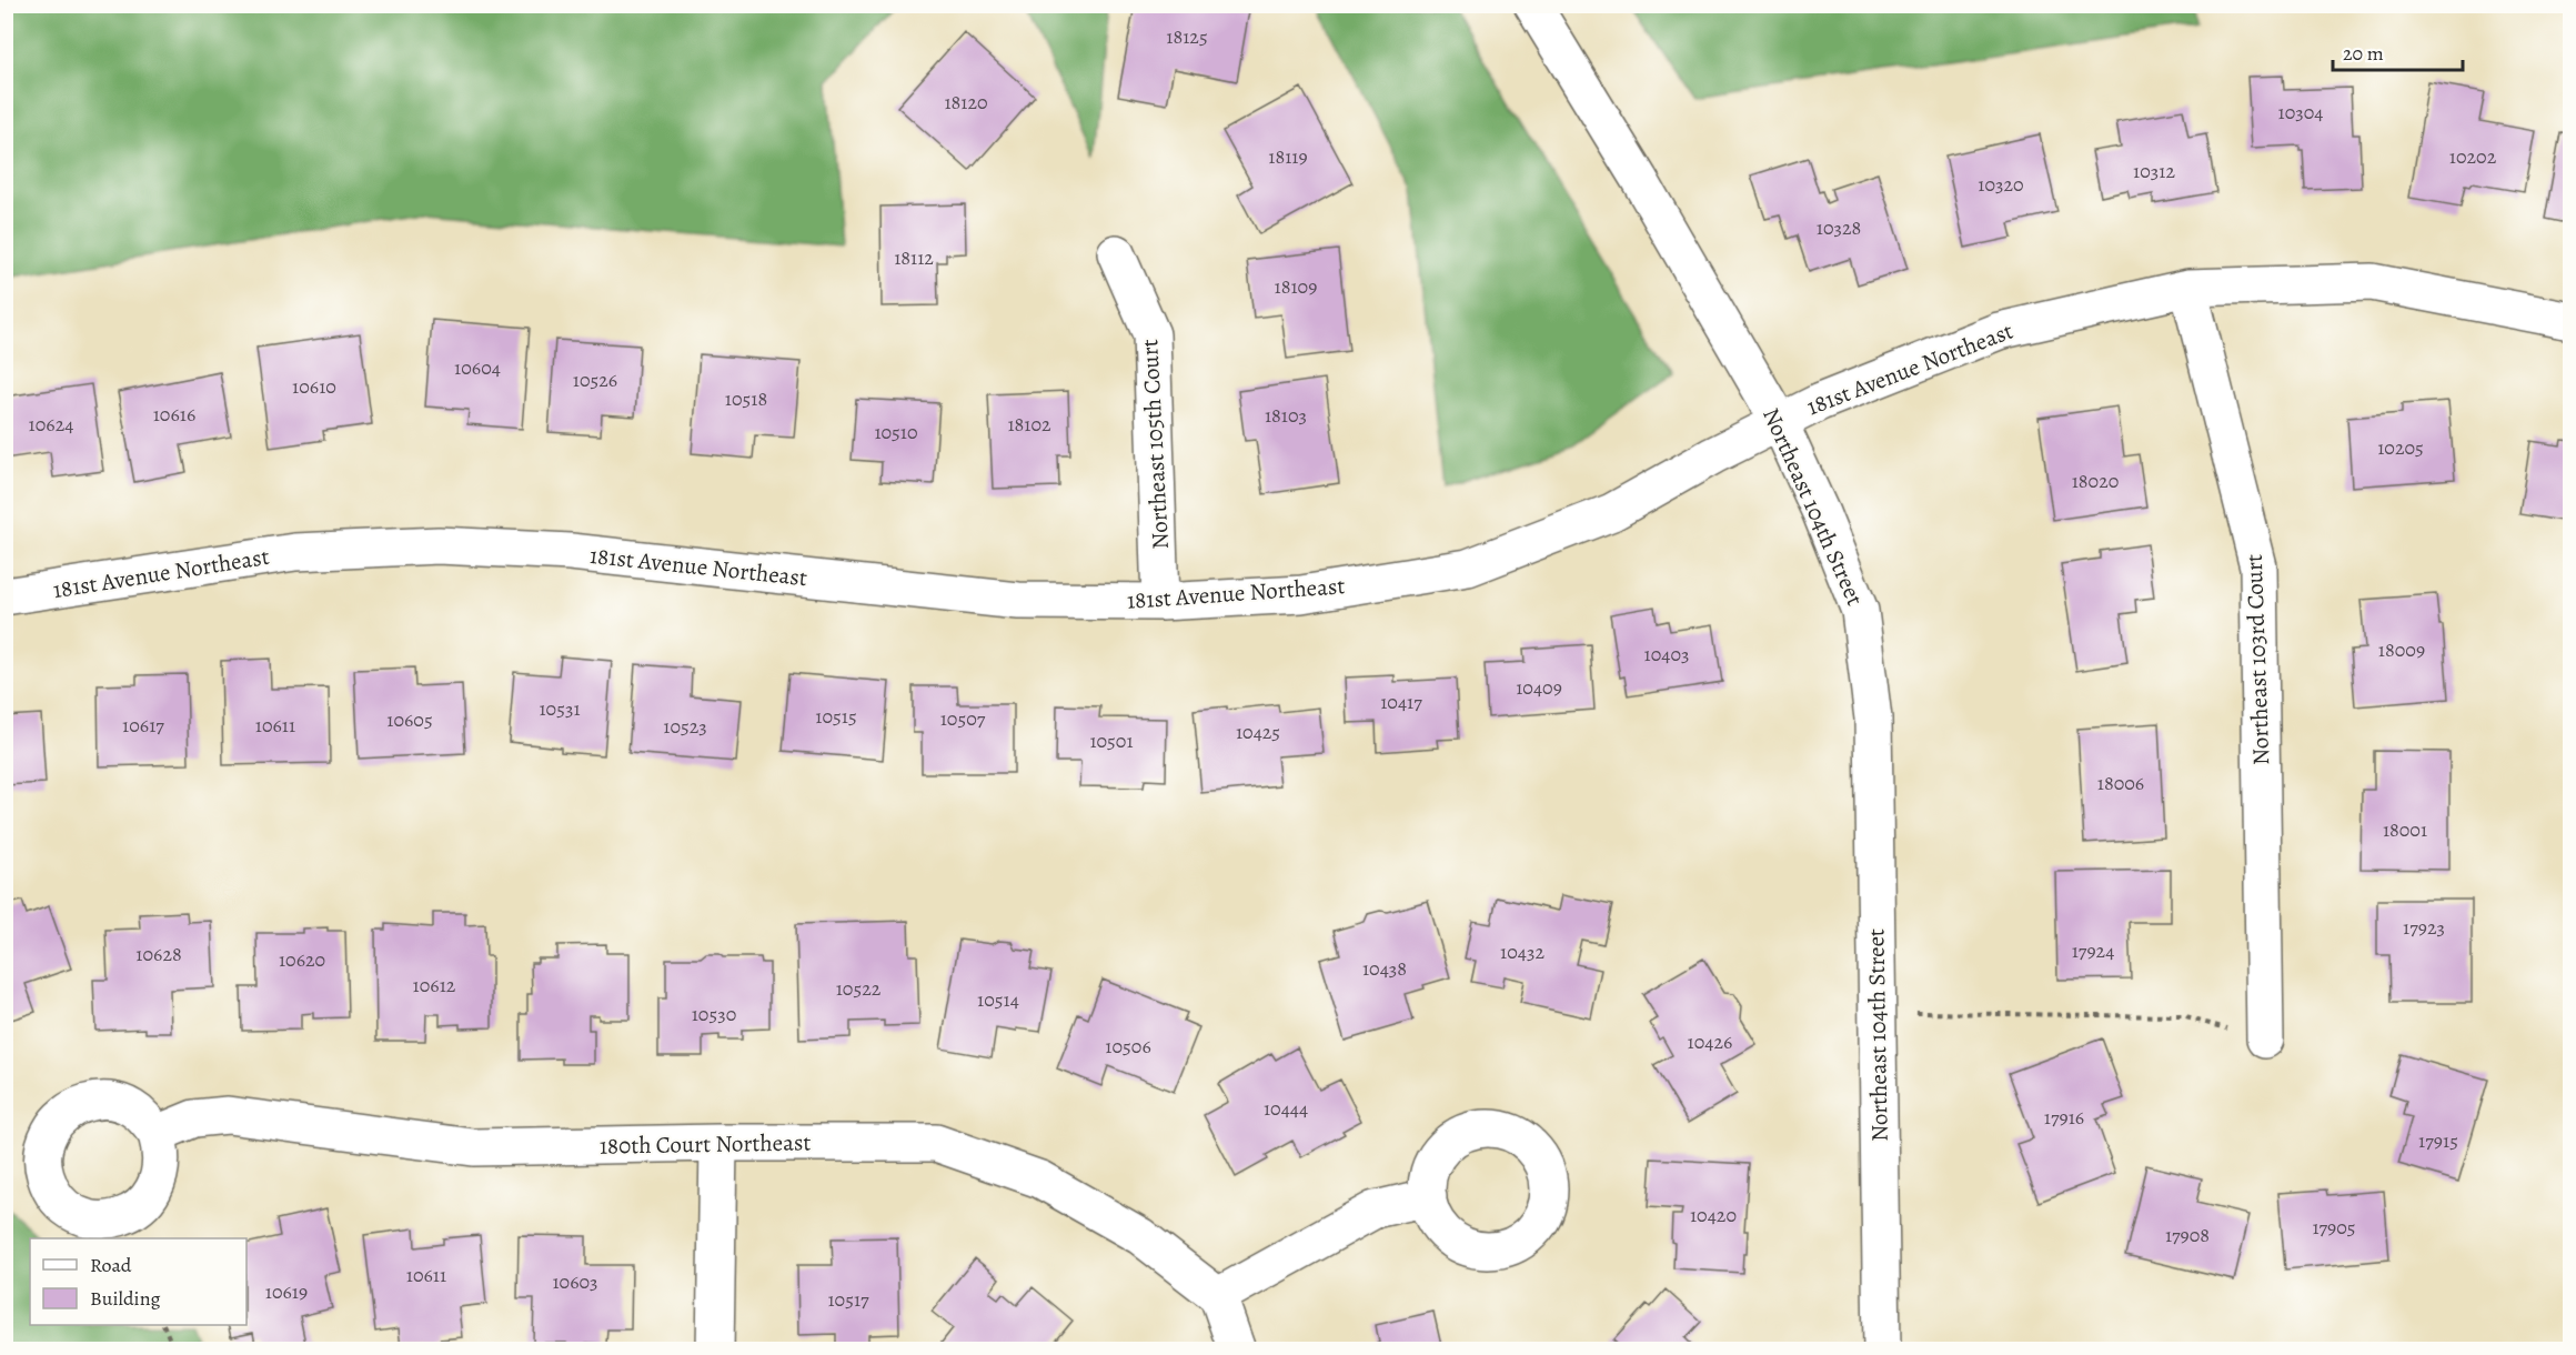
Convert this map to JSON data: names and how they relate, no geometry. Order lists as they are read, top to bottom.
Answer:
{
  "streets": {
    "street": [
      "181st Avenue Northeast",
      "Northeast 105th Court",
      "Northeast 104th Street",
      "Northeast 103rd Court",
      "180th Court Northeast"
    ]
  },
  "crossings": [
    ["181st Avenue Northeast", "Northeast 105th Court"],
    ["181st Avenue Northeast", "Northeast 104th Street"],
    ["181st Avenue Northeast", "Northeast 103rd Court"]
  ],
  "house_numbers": [
    "18125",
    "18120",
    "10304",
    "18119",
    "10202",
    "10312",
    "10320",
    "10328",
    "18112",
    "18109",
    "10604",
    "10526",
    "10610",
    "10518",
    "10616",
    "18103",
    "10624",
    "18102",
    "10510",
    "10205",
    "18020",
    "18009",
    "10403",
    "10409",
    "10417",
    "10531",
    "10515",
    "10507",
    "10605",
    "10617",
    "10611",
    "10523",
    "10425",
    "10501",
    "18006",
    "18001",
    "17923",
    "17924",
    "10432",
    "10628",
    "10620",
    "10438",
    "10612",
    "10522",
    "10514",
    "10530",
    "10426",
    "10506",
    "10444",
    "17916",
    "17915",
    "10420",
    "17905",
    "17908",
    "10611",
    "10603",
    "10619",
    "10517"
  ],
  "legend": ["Road", "Building"],
  "scale_bar": "20 m"
}
